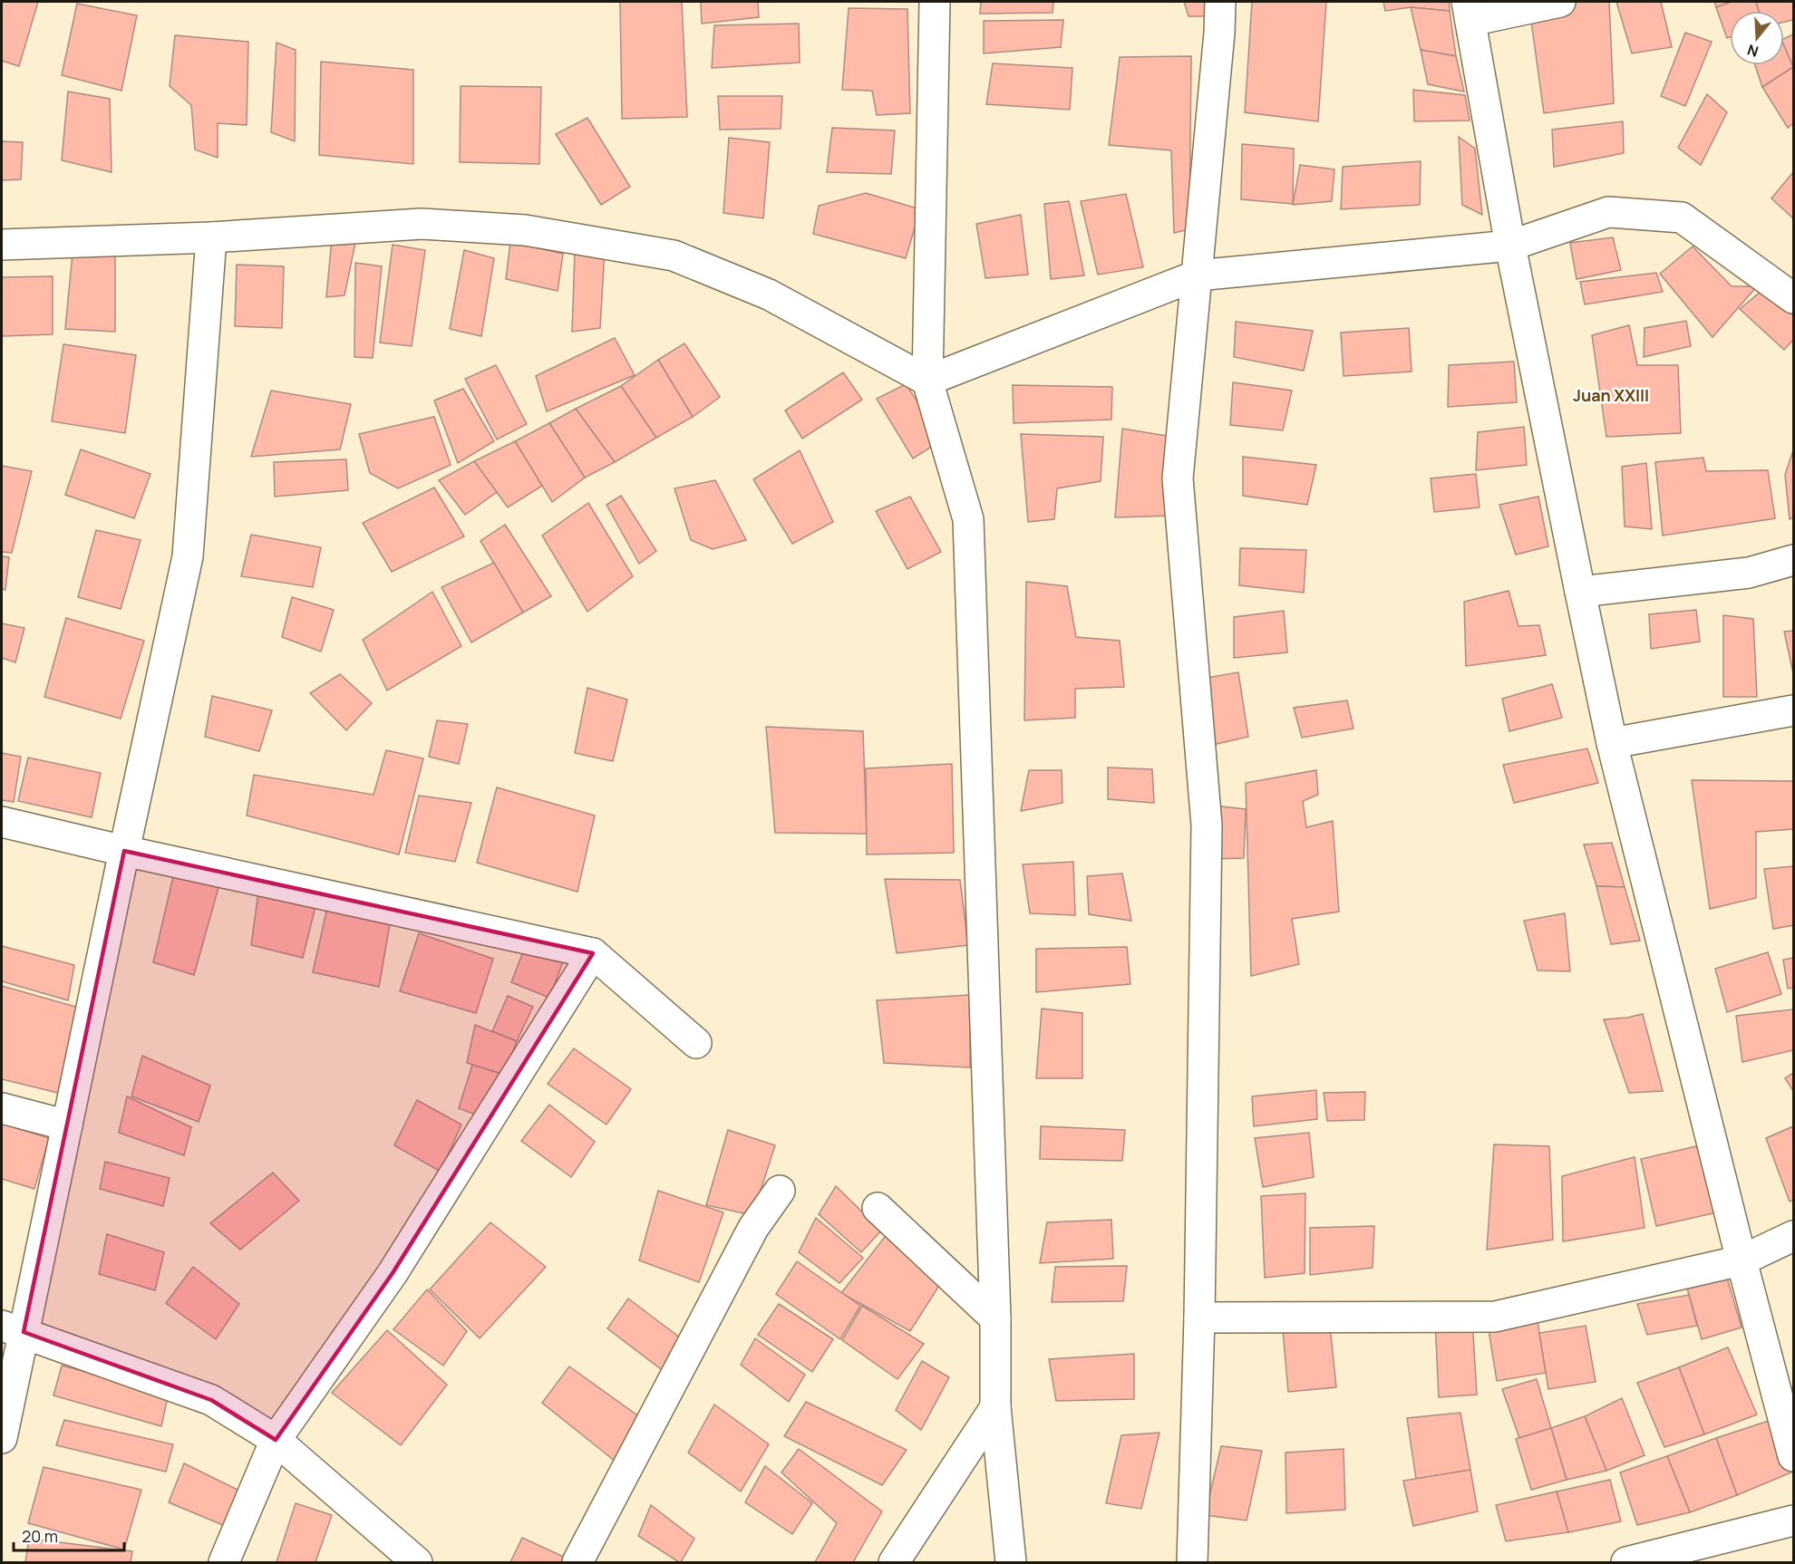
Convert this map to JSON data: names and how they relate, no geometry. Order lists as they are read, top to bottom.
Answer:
{
  "districts": ["Juan XXIII"],
  "scale_bar": "20 m",
  "north": "bottom"
}
